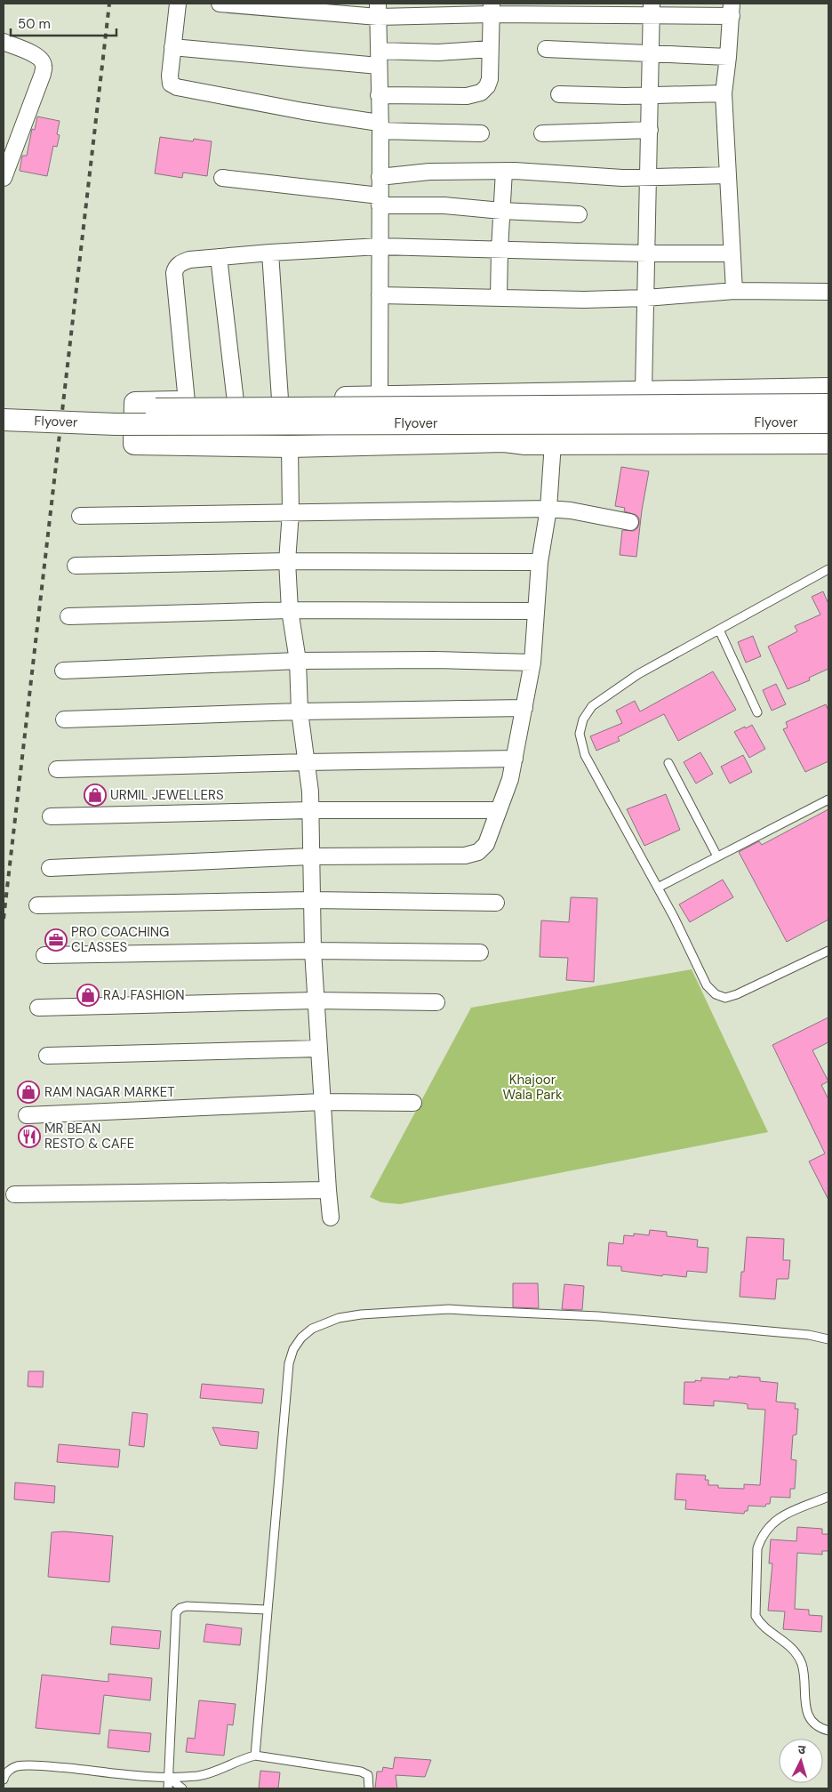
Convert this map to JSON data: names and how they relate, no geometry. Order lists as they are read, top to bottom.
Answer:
{
  "streets": {
    "street": ["Flyover"]
  },
  "parks": ["Khajoor Wala Park"],
  "places": {
    "shop": ["URMIL JEWELLERS", "RAJ FASHION", "RAM NAGAR MARKET"],
    "office": ["PRO COACHING CLASSES"],
    "restaurant": ["MR BEAN RESTO & CAFE"]
  },
  "scale_bar": "50 m",
  "north": "top"
}
